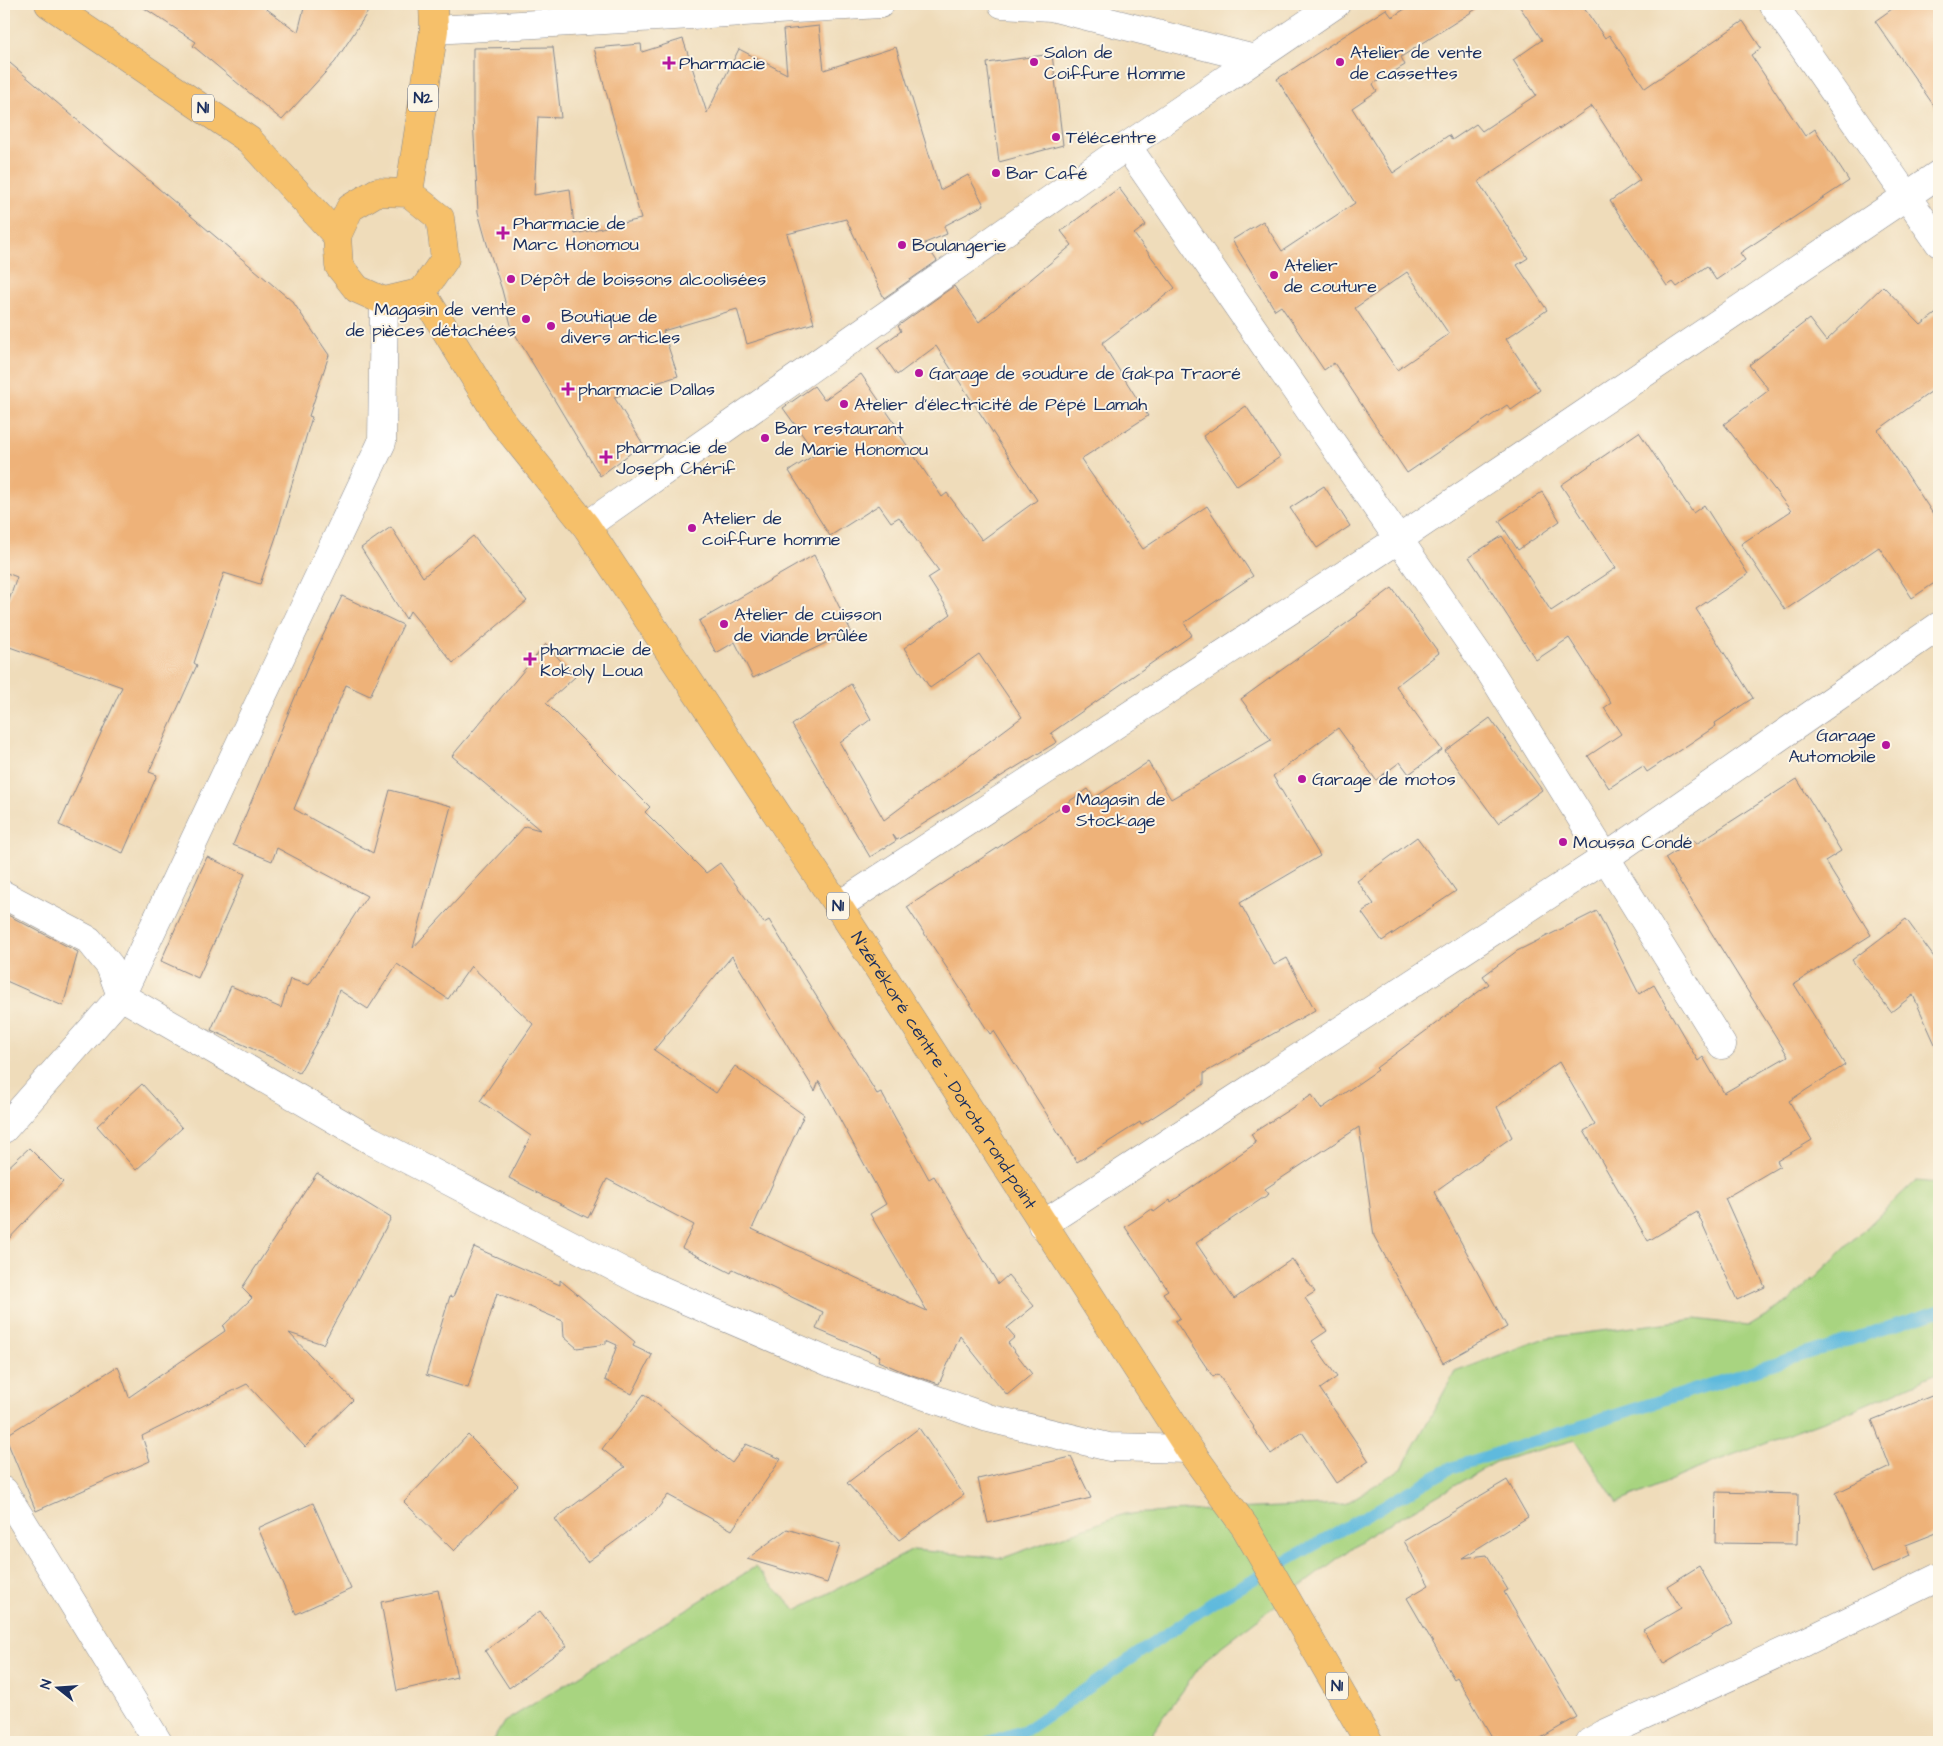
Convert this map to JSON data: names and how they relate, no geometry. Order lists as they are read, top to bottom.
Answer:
{
  "streets": {
    "highway": ["N2", "N1", "N'zérékoré centre - Dorota rond-point"]
  },
  "crossings": [
    ["N2", "N1"],
    ["N2", "N'zérékoré centre - Dorota rond-point"],
    ["N1", "N'zérékoré centre - Dorota rond-point"]
  ],
  "places": {
    "other": [
      "Salon de Coiffure Homme",
      "Atelier de vente de cassettes",
      "Télécentre",
      "Bar Café",
      "Boulangerie",
      "Atelier de couture",
      "Dépôt de boissons alcoolisées",
      "Magasin de vente de pièces détachées",
      "Boutique de divers articles",
      "Garage de soudure de Gakpa Traoré",
      "Atelier d'électricité de Pépé Lamah",
      "Bar restaurant de Marie Honomou",
      "Atelier de coiffure homme",
      "Atelier de cuisson de viande brûlée",
      "Garage Automobile",
      "Garage de motos",
      "Magasin de Stockage",
      "Moussa Condé"
    ],
    "health": [
      "Pharmacie",
      "Pharmacie de Marc Honomou",
      "pharmacie Dallas",
      "pharmacie de Joseph Chérif",
      "pharmacie de Kokoly Loua"
    ]
  },
  "north": "left"
}
